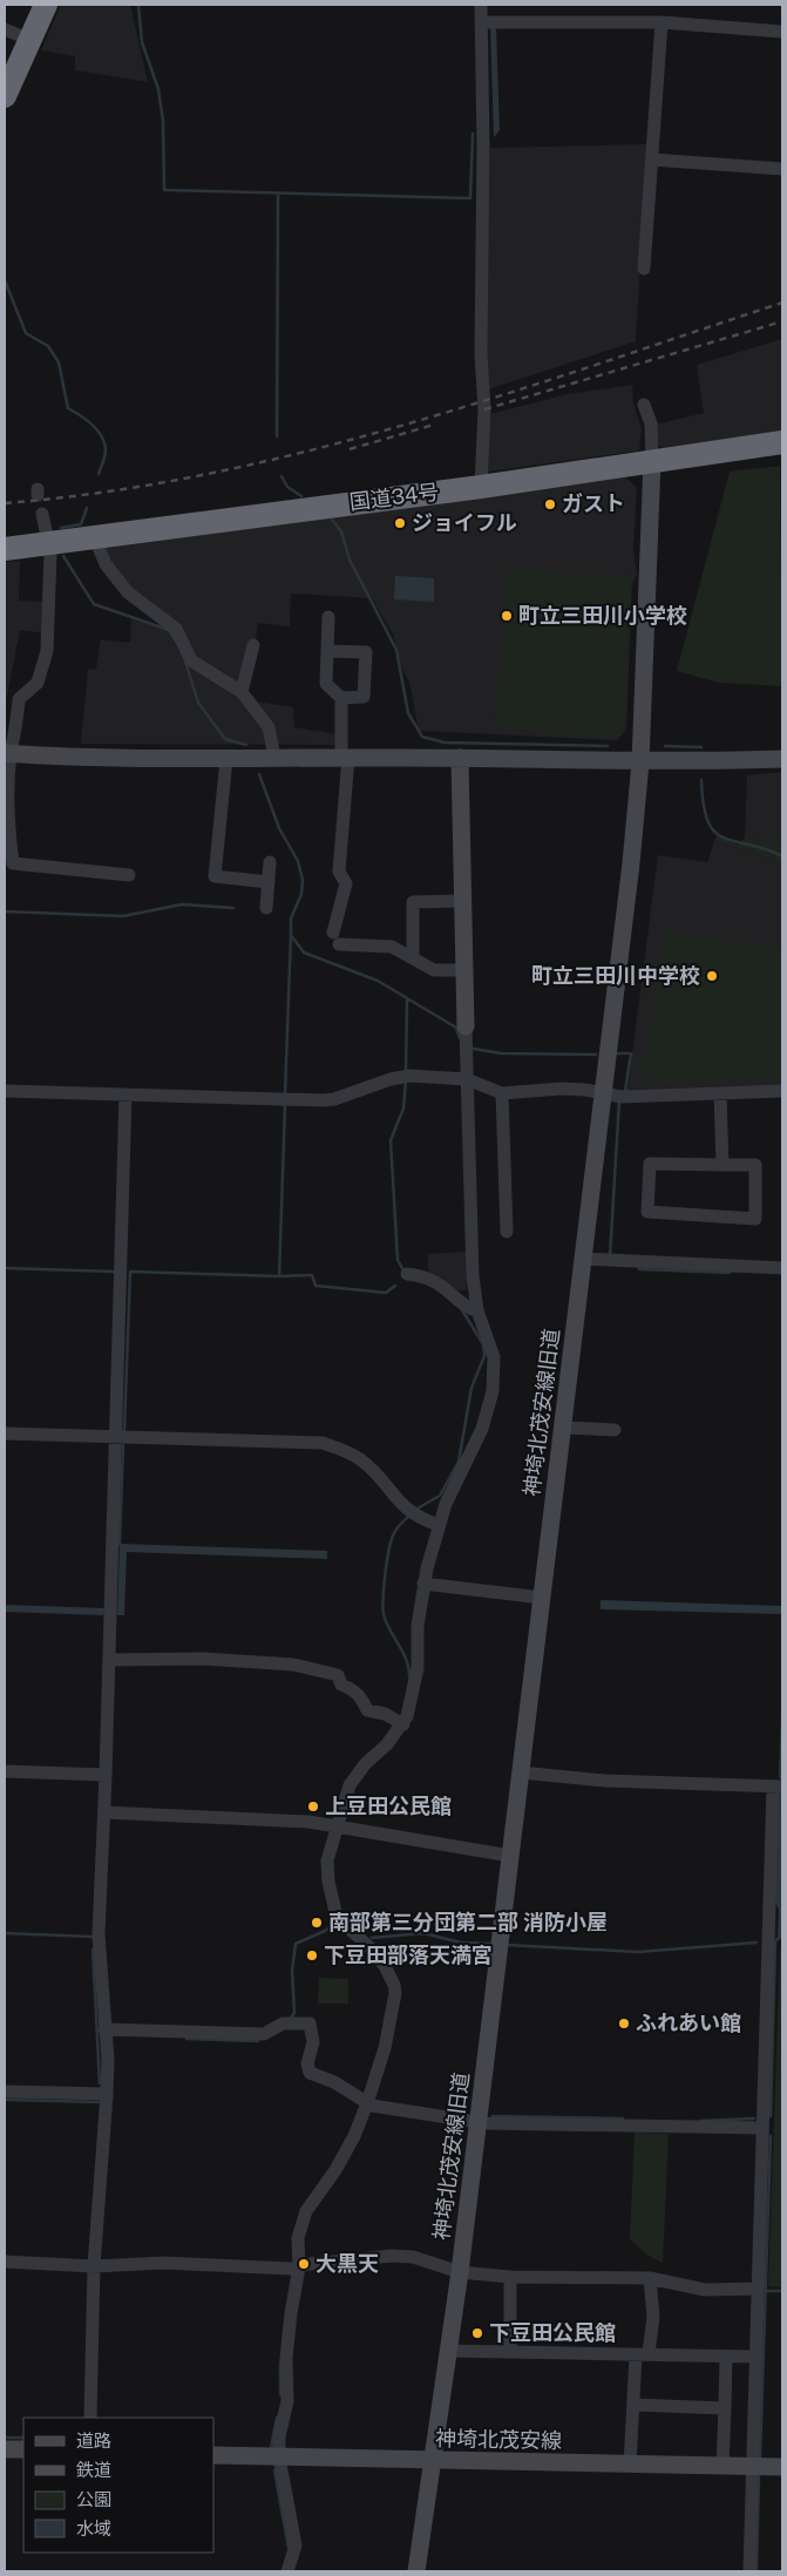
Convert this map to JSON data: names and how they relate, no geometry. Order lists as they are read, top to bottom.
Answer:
{
  "streets": {
    "highway": ["国道34号"],
    "street": ["神埼北茂安線旧道", "神埼北茂安線"]
  },
  "crossings": [
    ["国道34号", "神埼北茂安線旧道"],
    ["神埼北茂安線旧道", "神埼北茂安線"]
  ],
  "places": [
    "ガスト",
    "ジョイフル",
    "町立三田川小学校",
    "町立三田川中学校",
    "上豆田公民館",
    "南部第三分団第二部 消防小屋",
    "下豆田部落天満宮",
    "ふれあい館",
    "大黒天",
    "下豆田公民館"
  ],
  "legend": [
    "道路",
    "鉄道",
    "公園",
    "水域"
  ]
}
